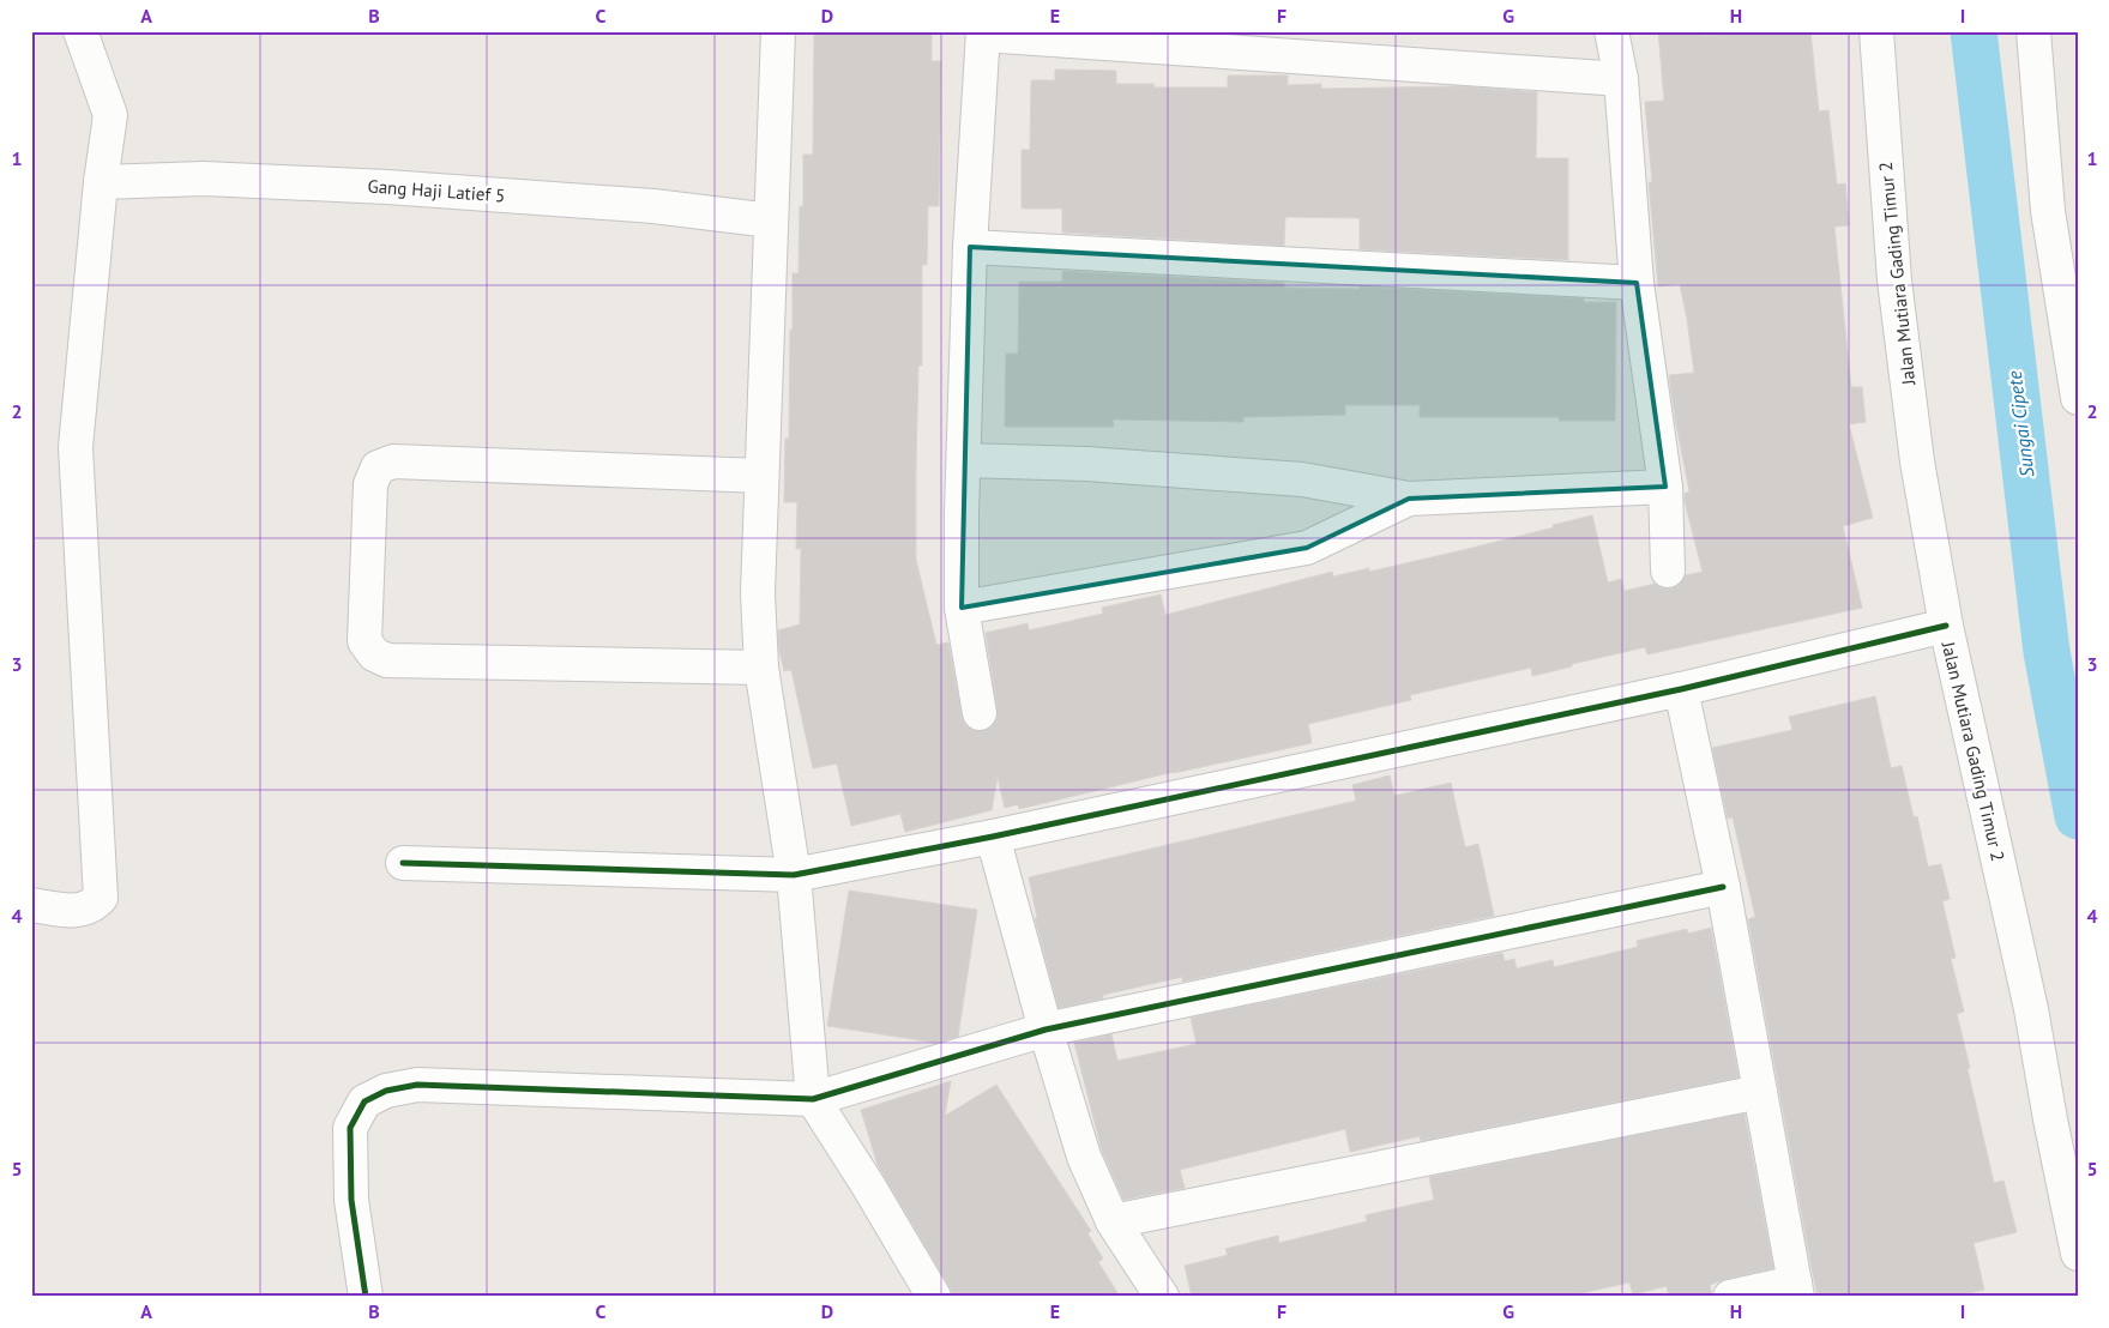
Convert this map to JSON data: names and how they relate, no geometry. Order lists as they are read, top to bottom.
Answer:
{
  "streets": {
    "street": ["Gang Haji Latief 5", "Jalan Mutiara Gading Timur 2"]
  },
  "water": ["Sungai Cipete"],
  "grid": {
    "columns": [
      "A",
      "B",
      "C",
      "D",
      "E",
      "F",
      "G",
      "H",
      "I"
    ],
    "rows": [
      "1",
      "2",
      "3",
      "4",
      "5"
    ]
  }
}
